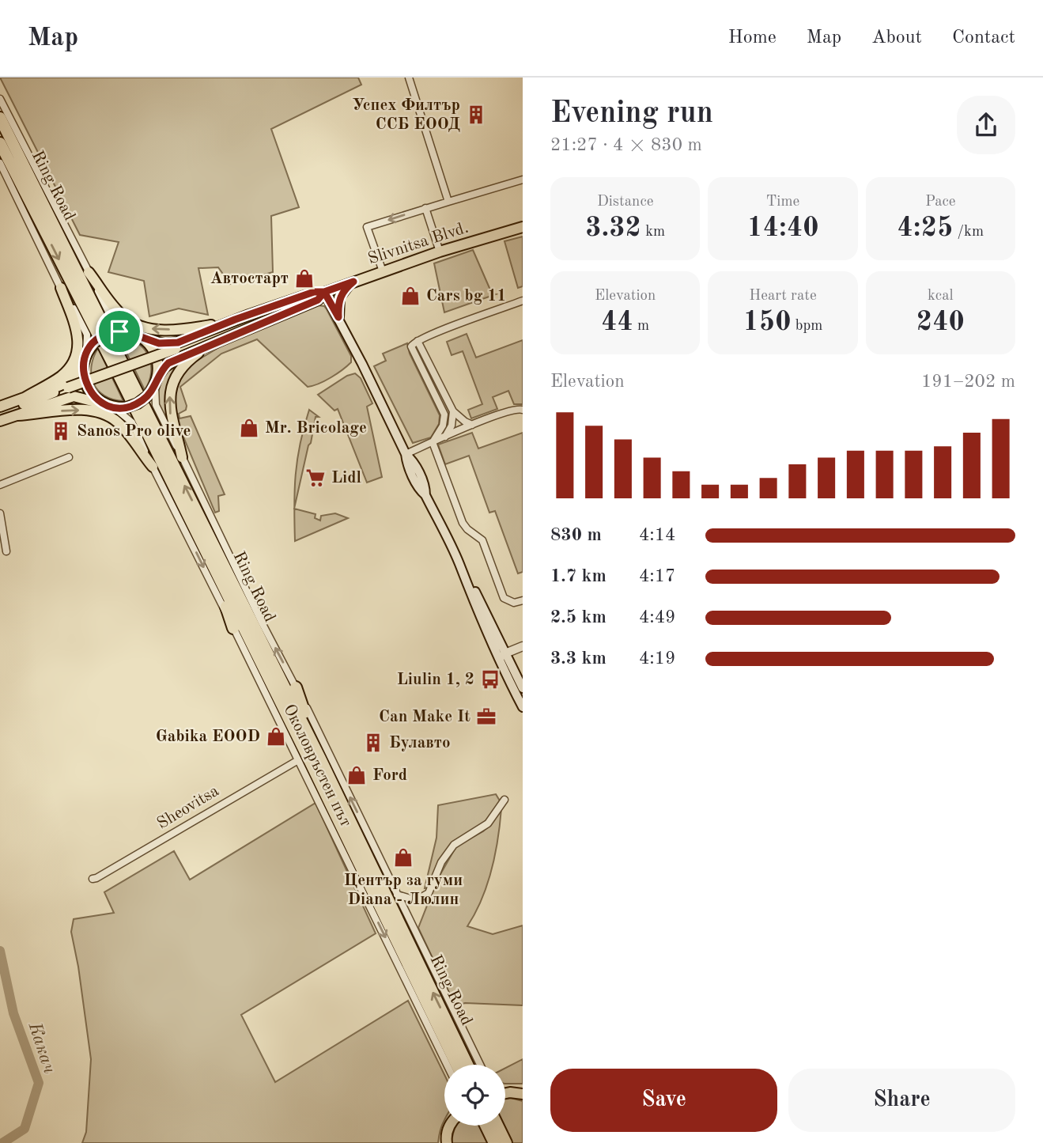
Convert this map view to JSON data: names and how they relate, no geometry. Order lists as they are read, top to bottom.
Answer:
{
  "streets": {
    "highway": ["Ring Road"],
    "main road": ["Slivnitsa Blvd."],
    "street": ["Околовръстен път", "Sheovitsa"]
  },
  "crossings": [
    ["Ring Road", "Slivnitsa Blvd."],
    ["Околовръстен път", "Sheovitsa"]
  ],
  "one_way": ["Околовръстен път"],
  "water": ["Какач"],
  "places": {
    "building": ["Успех Филтър ССБ ЕООД", "Sanos Pro olive", "Булавто"],
    "shop": [
      "Автостарт",
      "Cars bg 11",
      "Mr. Bricolage",
      "Gabika EOOD",
      "Ford",
      "Център за гуми Diana - Люлин"
    ],
    "supermarket": ["Lidl"],
    "bus stop": ["Liulin 1, 2"],
    "office": ["Can Make It"]
  },
  "page": {
    "header": "Map",
    "nav": [
      "Home",
      "Map",
      "About",
      "Contact"
    ],
    "heading": ["Evening run", "21:27 · 4 × 830 m"],
    "stats": [
      ["Distance", "3.32 km"],
      ["Time", "14:40"],
      ["Pace", "4:25 /km"],
      ["Elevation", "44 m"],
      ["Heart rate", "150 bpm"],
      ["kcal", "240"]
    ],
    "chart": ["Elevation", "191–202 m"],
    "list": [
      {
        "name": "830 m",
        "note": "4:14"
      },
      {
        "name": "1.7 km",
        "note": "4:17"
      },
      {
        "name": "2.5 km",
        "note": "4:49"
      },
      {
        "name": "3.3 km",
        "note": "4:19"
      }
    ],
    "buttons": ["Save", "Share"]
  }
}
